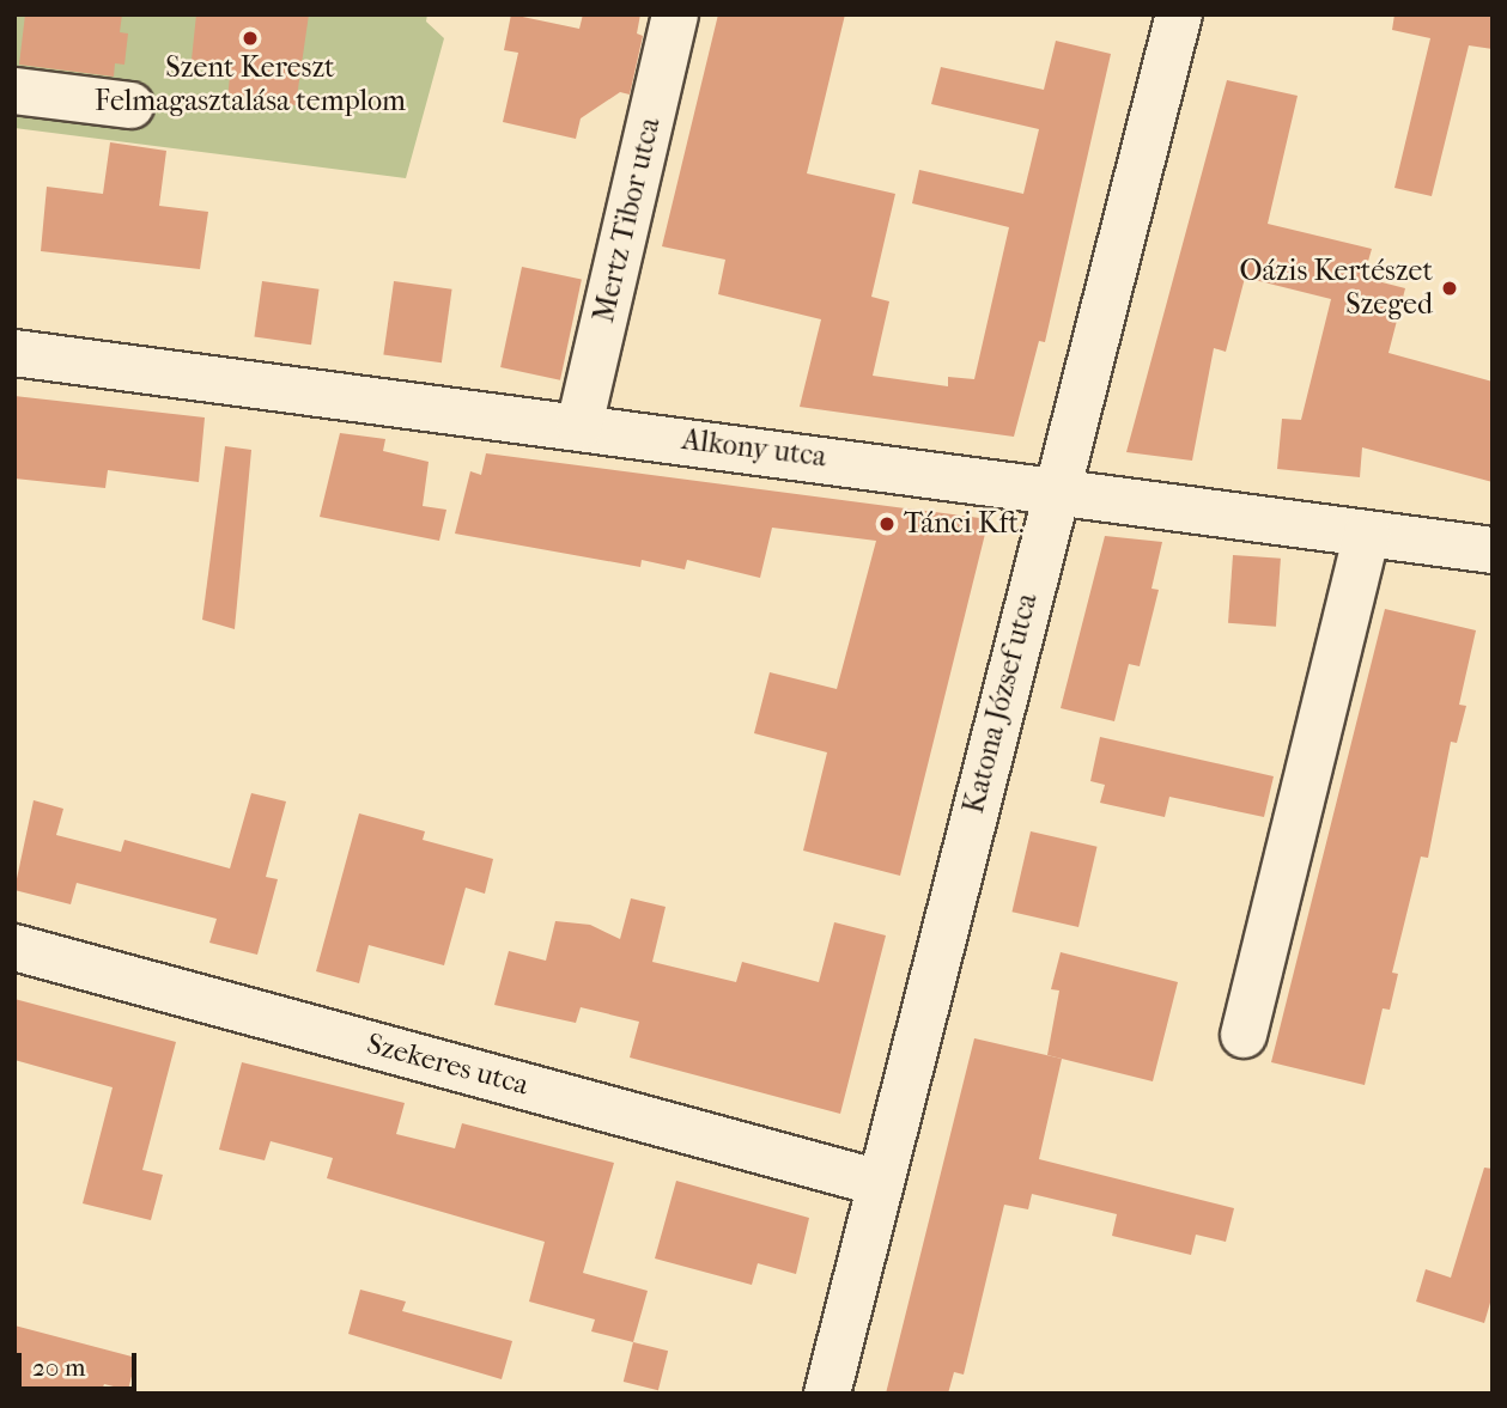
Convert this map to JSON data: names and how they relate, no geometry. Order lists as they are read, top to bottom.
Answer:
{
  "streets": {
    "street": [
      "Mertz Tibor utca",
      "Alkony utca",
      "Katona József utca",
      "Szekeres utca"
    ]
  },
  "crossings": [
    ["Mertz Tibor utca", "Alkony utca"],
    ["Alkony utca", "Katona József utca"],
    ["Katona József utca", "Szekeres utca"]
  ],
  "places": ["Szent Kereszt Felmagasztalása templom", "Oázis Kertészet Szeged", "Tánci Kft."],
  "scale_bar": "20 m"
}
